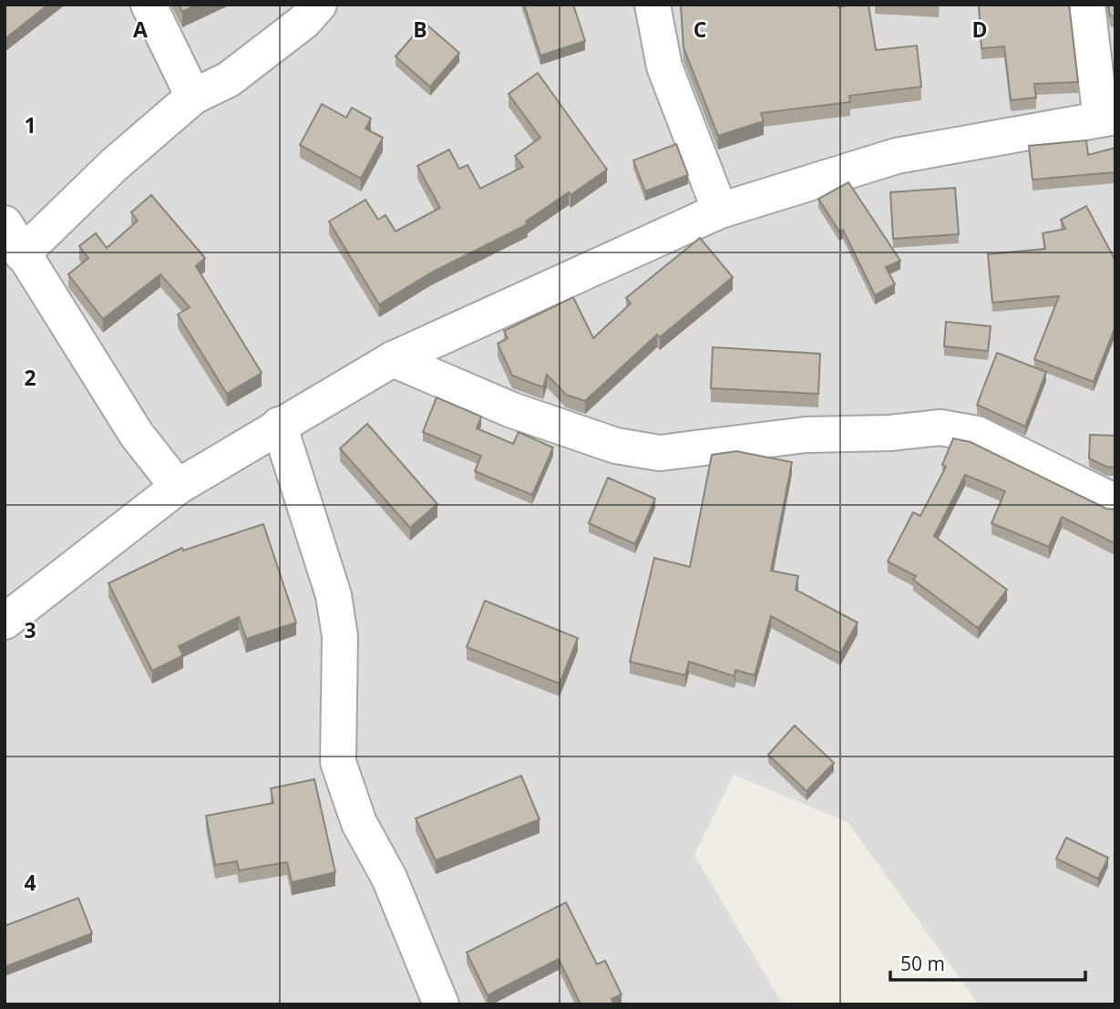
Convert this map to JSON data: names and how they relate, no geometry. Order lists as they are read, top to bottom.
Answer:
{
  "scale_bar": "50 m",
  "grid": {
    "columns": [
      "A",
      "B",
      "C",
      "D"
    ],
    "rows": [
      "1",
      "2",
      "3",
      "4"
    ]
  }
}
